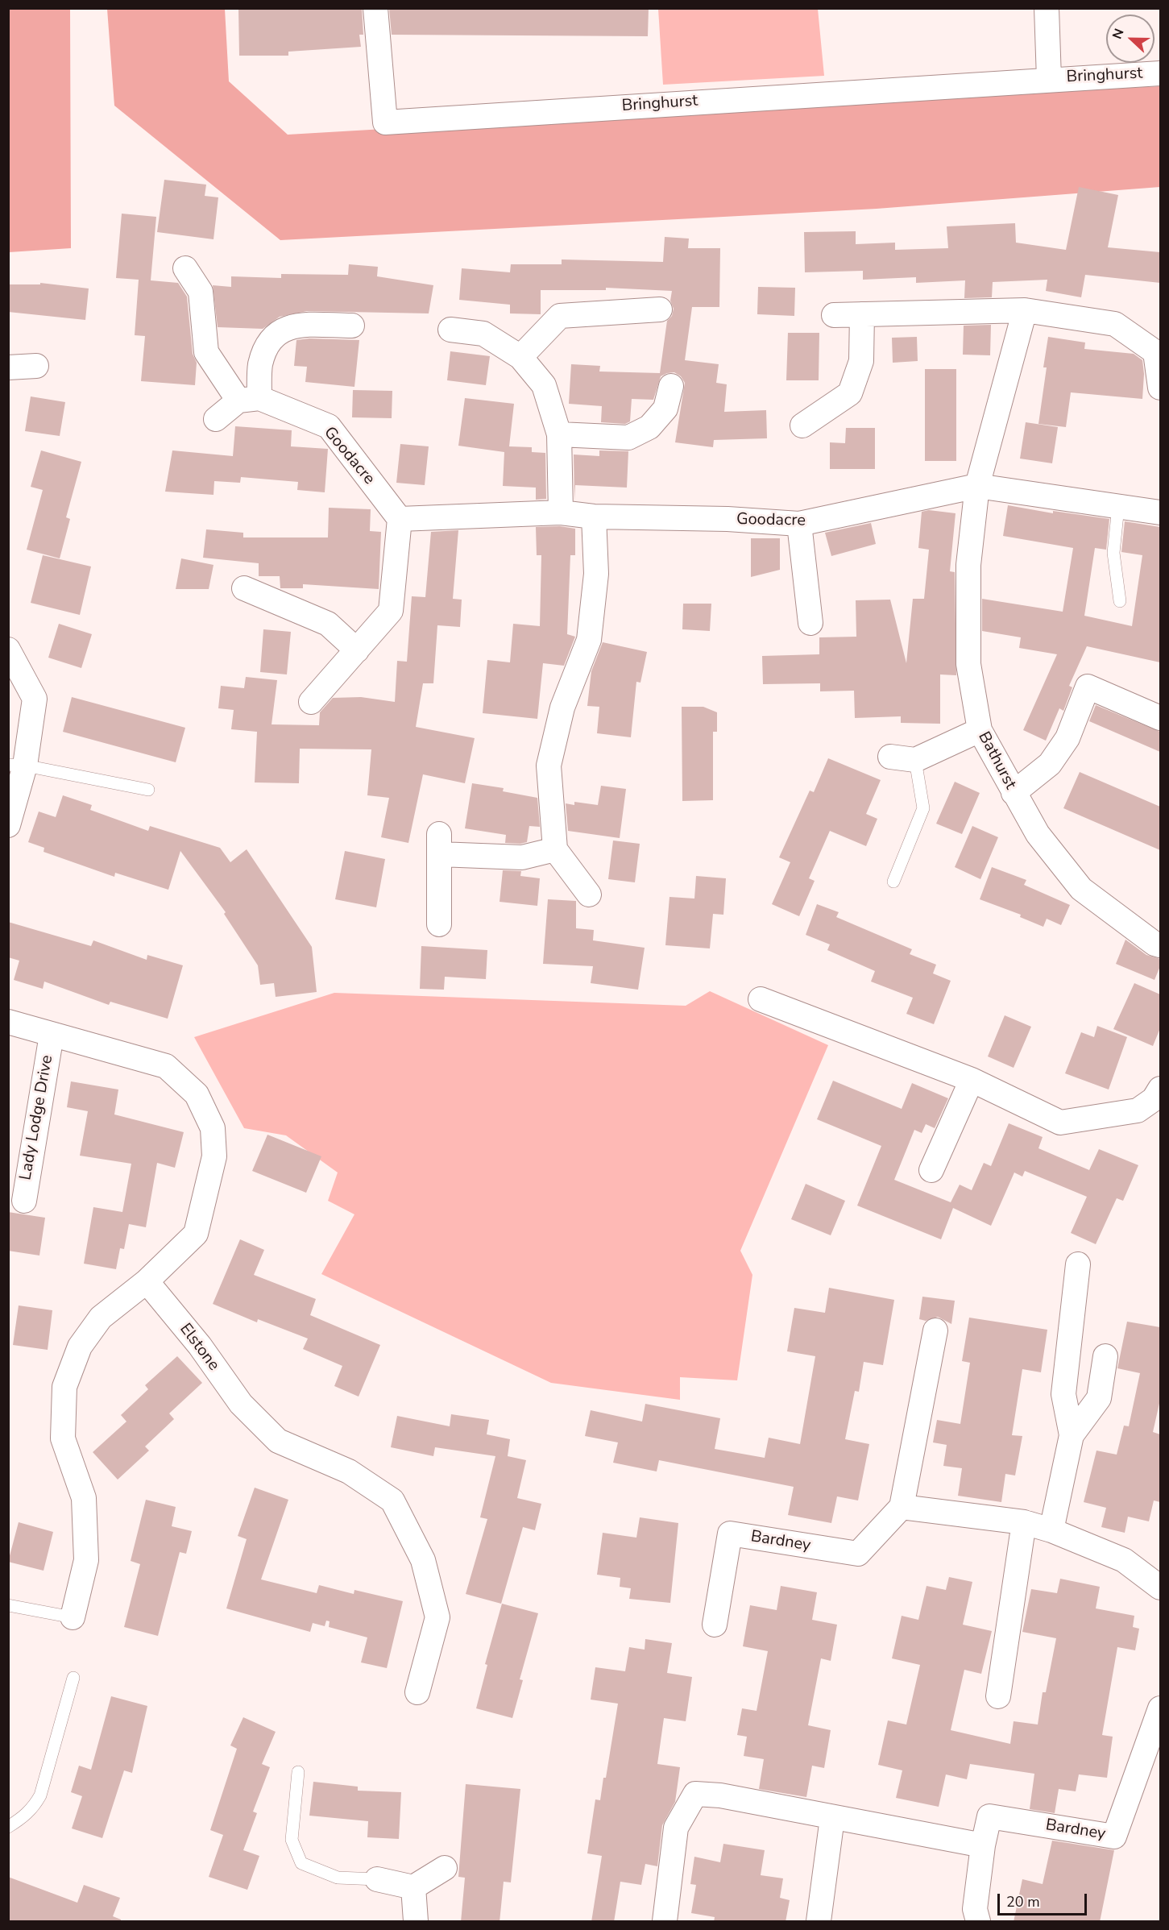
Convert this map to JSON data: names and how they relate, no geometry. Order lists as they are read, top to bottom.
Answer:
{
  "streets": {
    "street": [
      "Bringhurst",
      "Goodacre",
      "Bathurst",
      "Lady Lodge Drive",
      "Elstone",
      "Bardney"
    ]
  },
  "crossings": [
    ["Goodacre", "Bathurst"],
    ["Lady Lodge Drive", "Elstone"]
  ],
  "scale_bar": "20 m",
  "north": "left"
}
